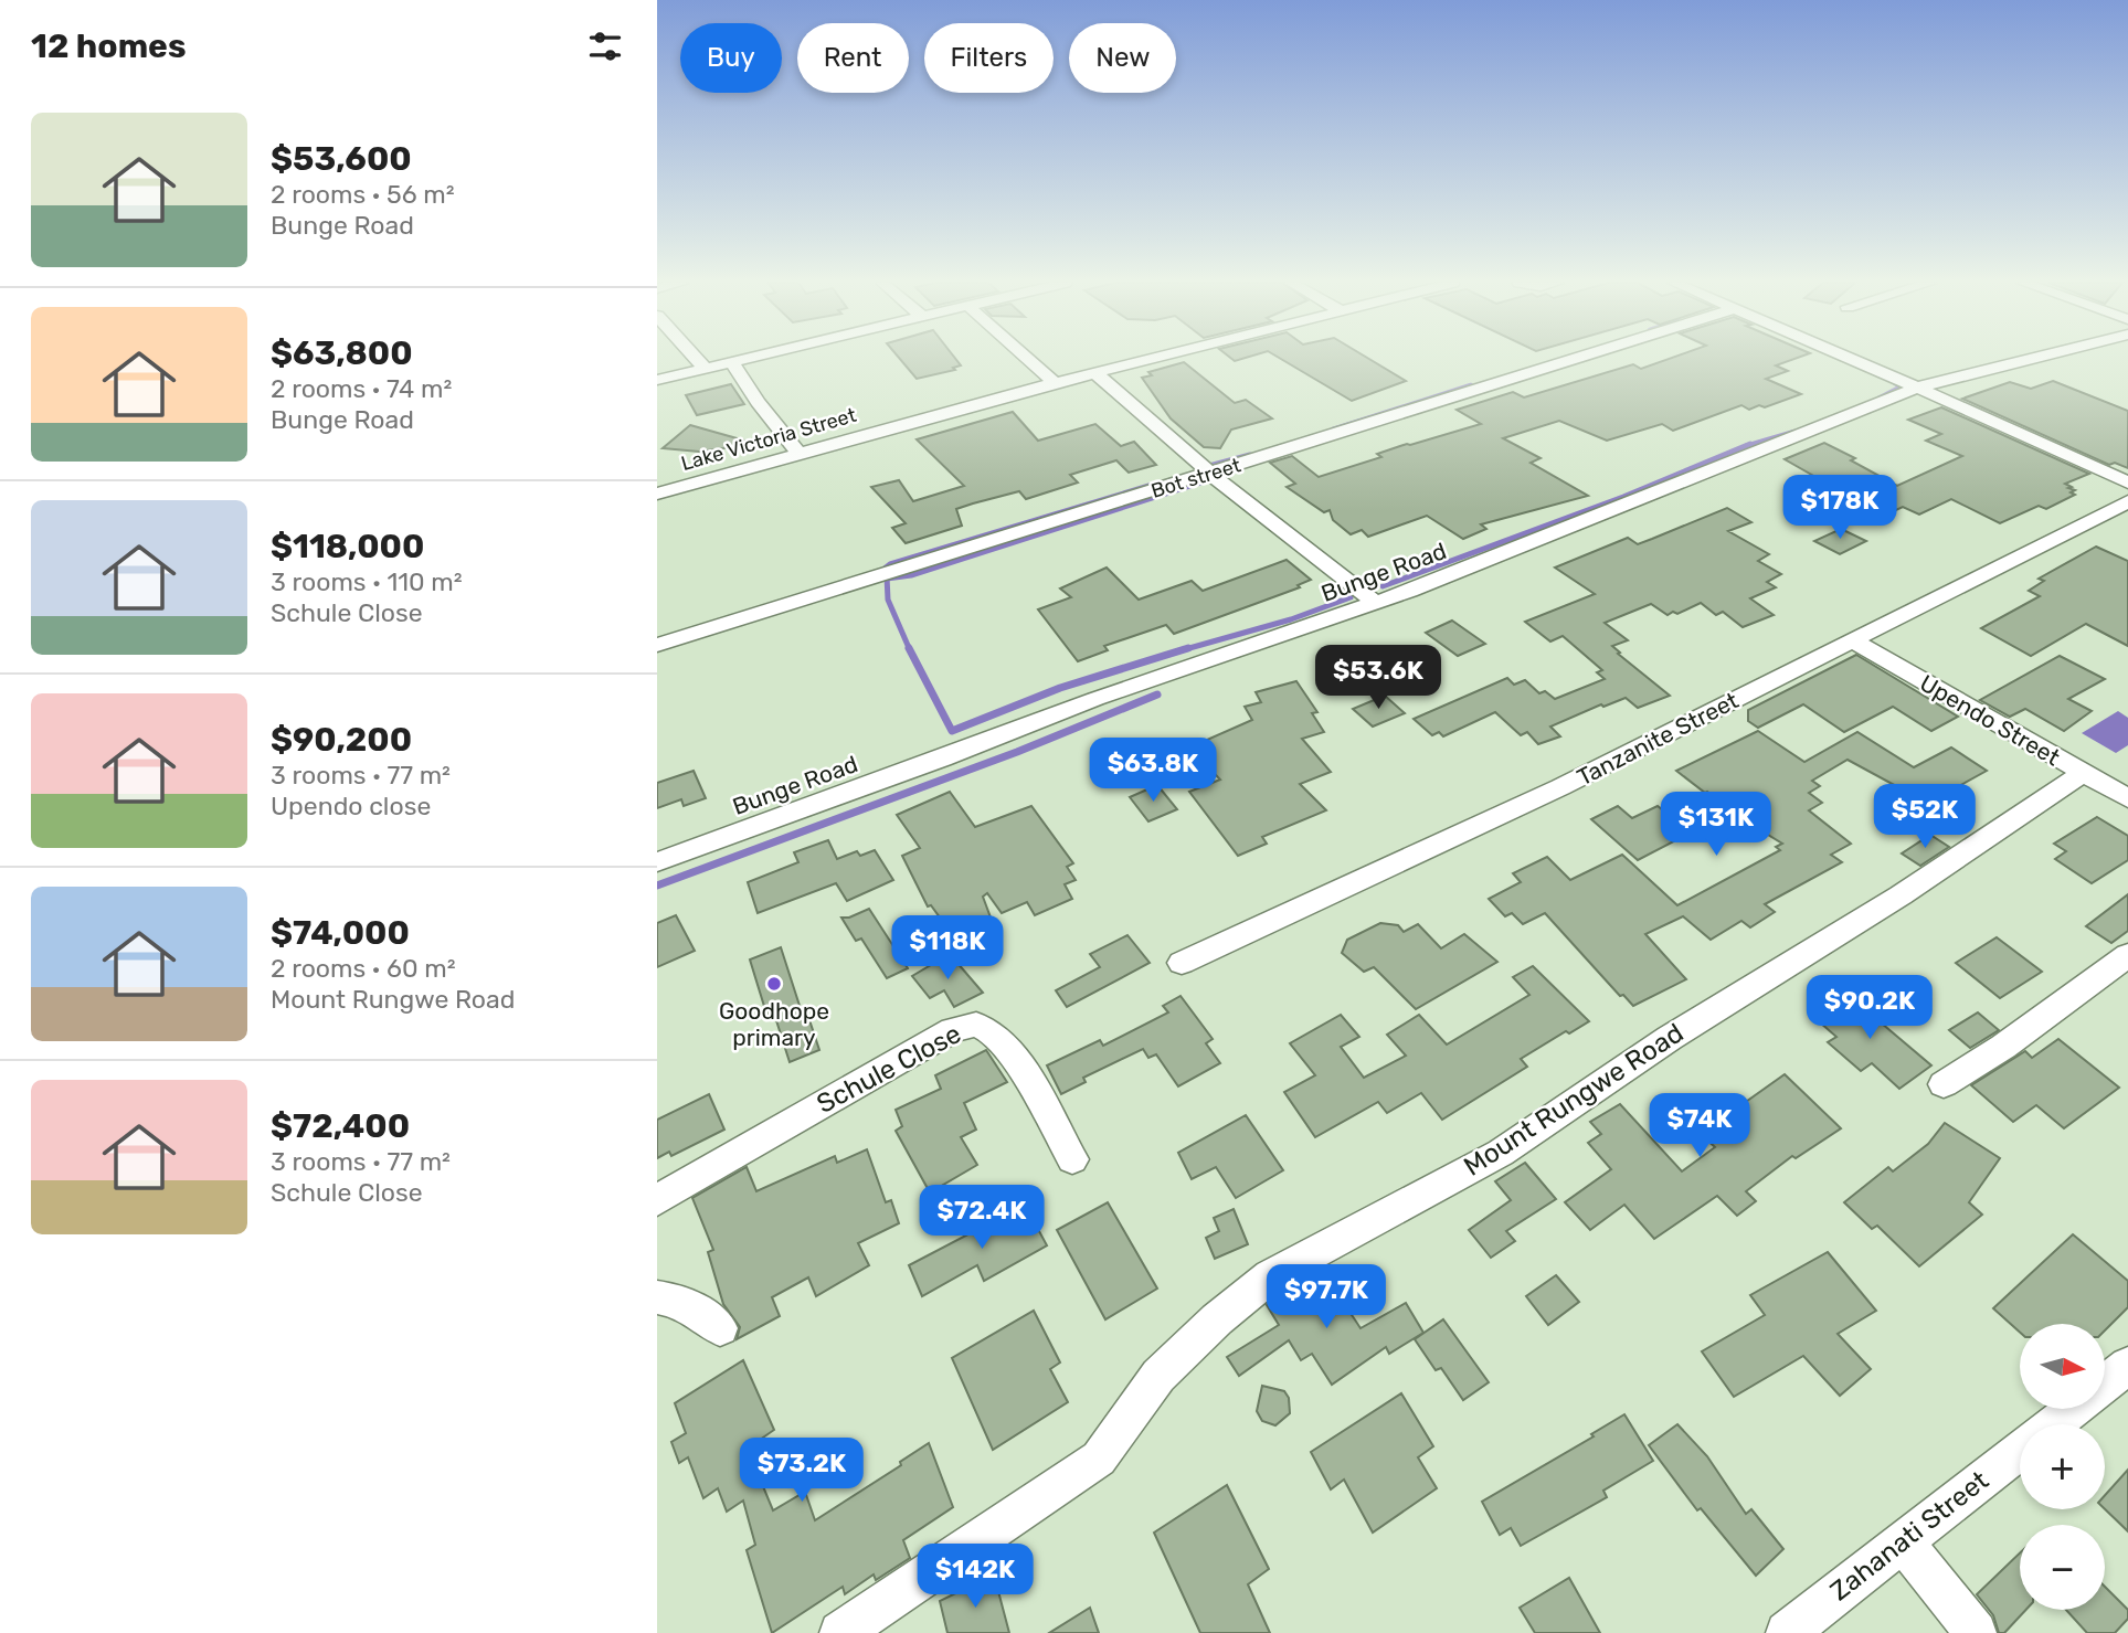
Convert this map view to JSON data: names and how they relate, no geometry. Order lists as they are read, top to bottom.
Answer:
{
  "streets": {
    "street": [
      "Lake Victoria Street",
      "Bot street",
      "Bunge Road",
      "Upendo Street",
      "Tanzanite Street",
      "Schule Close",
      "Mount Rungwe Road",
      "Zahanati Street"
    ]
  },
  "crossings": [
    ["Upendo Street", "Tanzanite Street"],
    ["Upendo Street", "Mount Rungwe Road"]
  ],
  "places": ["Goodhope primary"],
  "north": "right",
  "page": {
    "heading": "12 homes",
    "chip": [
      "Buy",
      "Rent",
      "Filters",
      "New"
    ],
    "list": [
      {
        "name": "$53,600",
        "note": "2 rooms · 56 m² · Bunge Road"
      },
      {
        "name": "$63,800",
        "note": "2 rooms · 74 m² · Bunge Road"
      },
      {
        "name": "$118,000",
        "note": "3 rooms · 110 m² · Schule Close"
      },
      {
        "name": "$90,200",
        "note": "3 rooms · 77 m² · Upendo close"
      },
      {
        "name": "$74,000",
        "note": "2 rooms · 60 m² · Mount Rungwe Road"
      },
      {
        "name": "$72,400",
        "note": "3 rooms · 77 m² · Schule Close"
      }
    ],
    "price": [
      "$178K",
      "$53.6K",
      "$63.8K",
      "$52K",
      "$131K",
      "$118K",
      "$90.2K",
      "$74K",
      "$72.4K",
      "$97.7K",
      "$73.2K",
      "$142K"
    ],
    "map_buttons": ["+", "−"]
  }
}
